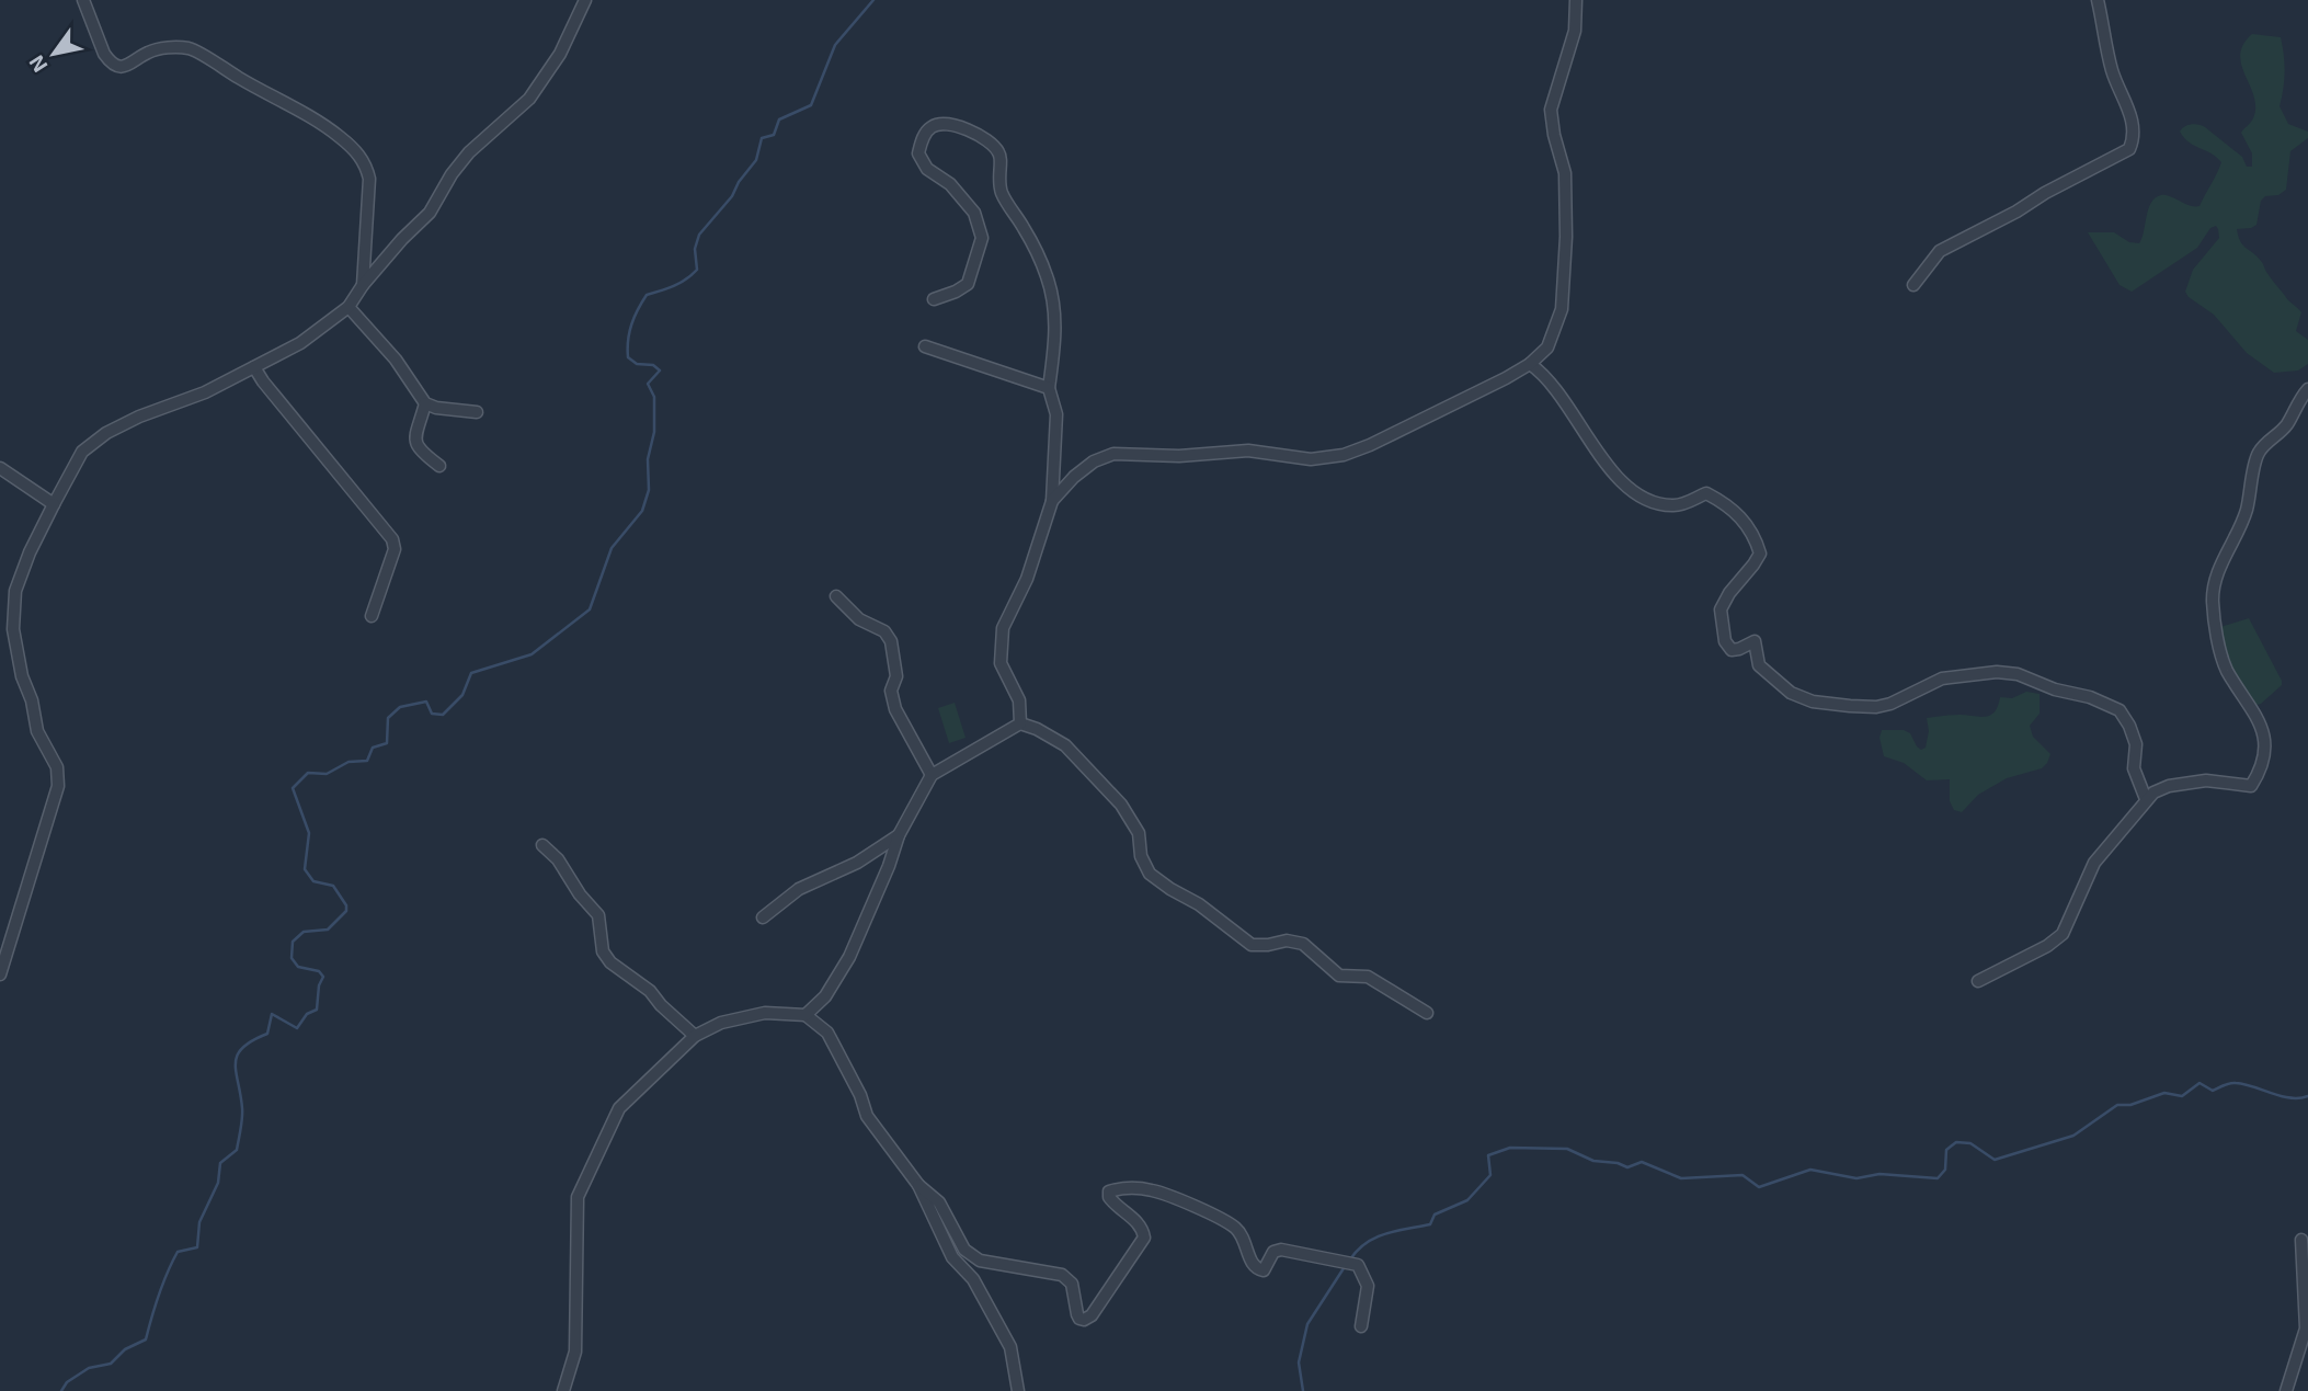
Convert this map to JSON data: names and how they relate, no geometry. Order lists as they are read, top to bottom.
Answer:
{
  "north": "bottom left"
}
